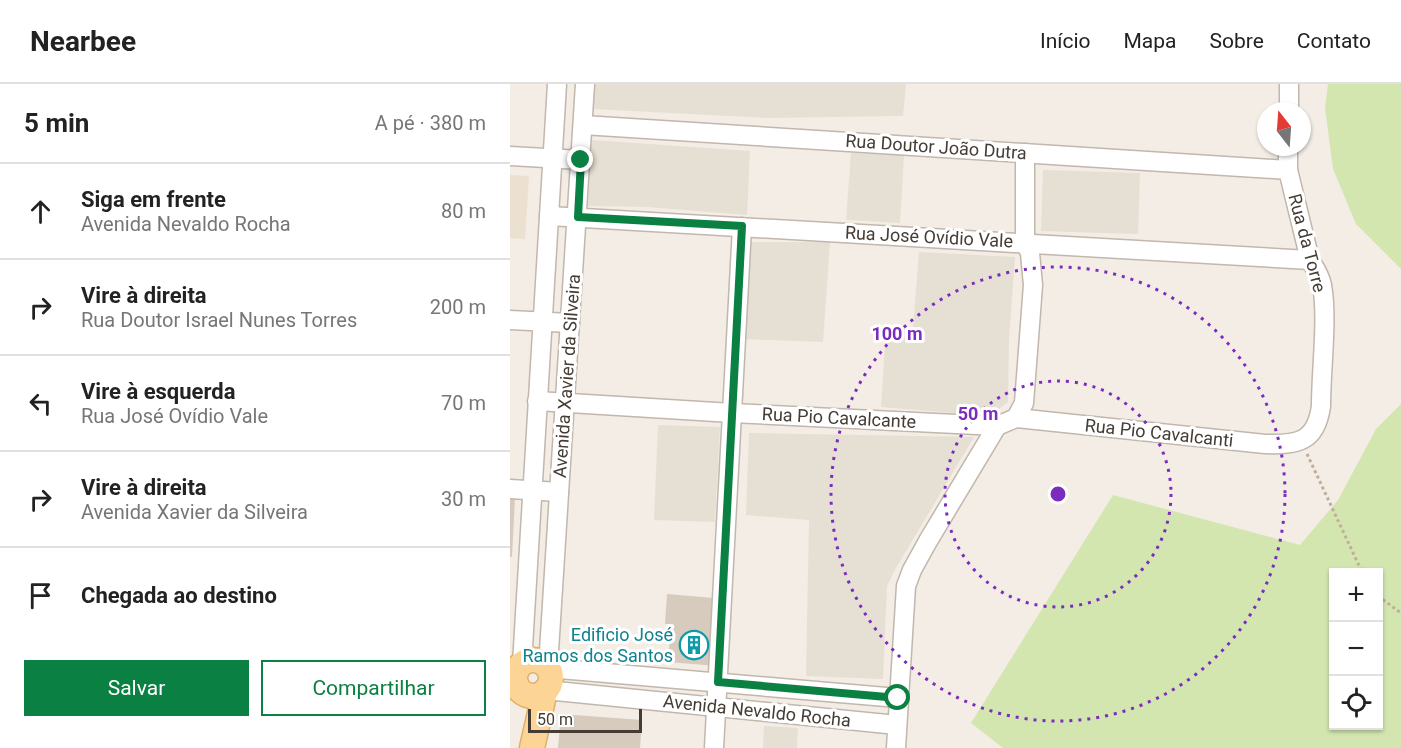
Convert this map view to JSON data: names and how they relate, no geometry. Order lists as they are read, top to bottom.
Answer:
{
  "streets": {
    "main road": ["Avenida Xavier da Silveira"],
    "street": [
      "Rua Doutor João Dutra",
      "Rua José Ovídio Vale",
      "Rua da Torre",
      "Rua Pio Cavalcante",
      "Rua Pio Cavalcanti",
      "Avenida Nevaldo Rocha"
    ]
  },
  "crossings": [
    ["Rua Doutor João Dutra", "Rua da Torre"],
    ["Rua Doutor João Dutra", "Avenida Xavier da Silveira"],
    ["Rua José Ovídio Vale", "Rua da Torre"],
    ["Rua José Ovídio Vale", "Avenida Xavier da Silveira"],
    ["Rua da Torre", "Rua Pio Cavalcanti"],
    ["Avenida Xavier da Silveira", "Rua Pio Cavalcante"],
    ["Avenida Xavier da Silveira", "Avenida Nevaldo Rocha"]
  ],
  "places": {
    "building": ["Edificio José Ramos dos Santos"]
  },
  "scale_bar": "50 m",
  "north": "top",
  "page": {
    "header": "Nearbee",
    "nav": [
      "Início",
      "Mapa",
      "Sobre",
      "Contato"
    ],
    "heading": ["5 min", "A pé · 380 m"],
    "list": [
      ["Siga em frente", "Avenida Nevaldo Rocha", "80 m"],
      ["Vire à direita", "Rua Doutor Israel Nunes Torres", "200 m"],
      ["Vire à esquerda", "Rua José Ovídio Vale", "70 m"],
      ["Vire à direita", "Avenida Xavier da Silveira", "30 m"],
      "Chegada ao destino"
    ],
    "map_buttons": ["+", "−"],
    "buttons": ["Salvar", "Compartilhar"],
    "scale": "50 m"
  },
  "rings": ["100 m", "50 m"]
}
